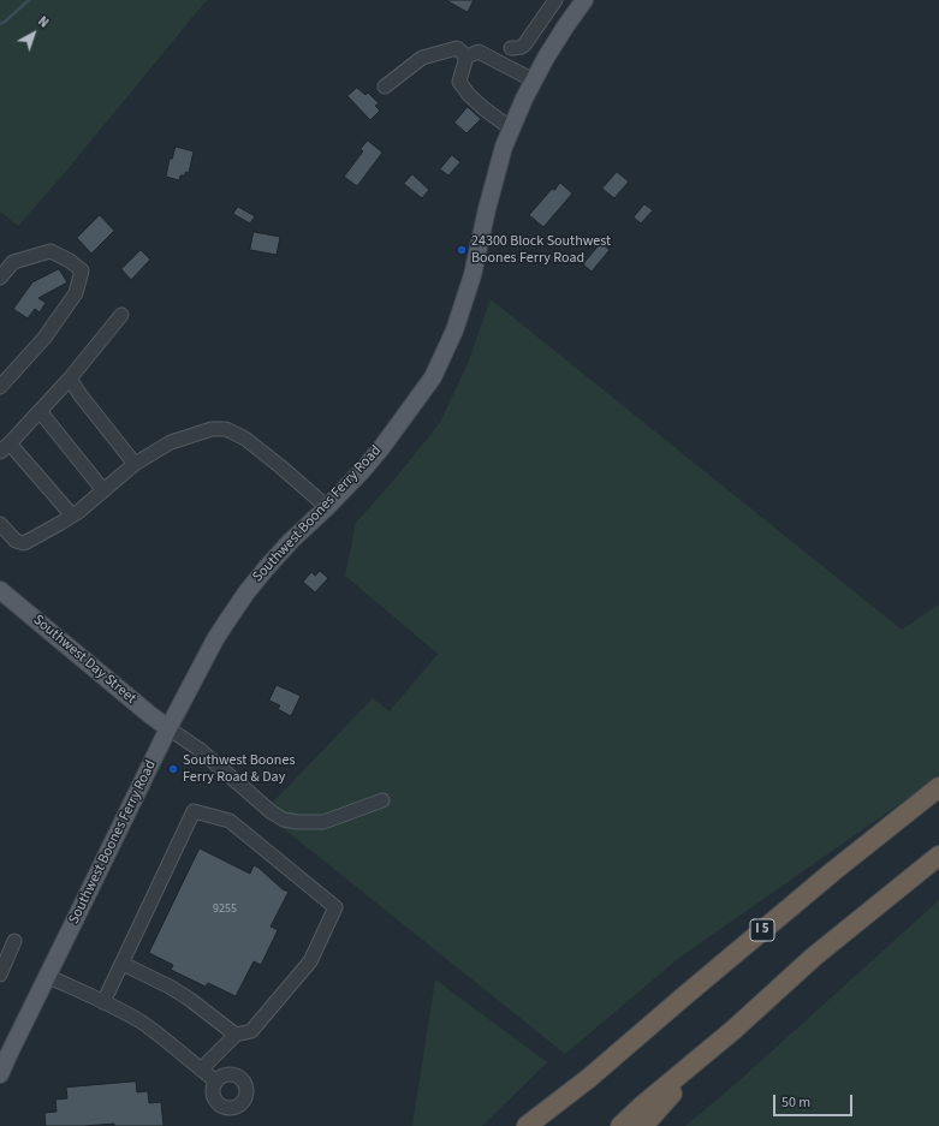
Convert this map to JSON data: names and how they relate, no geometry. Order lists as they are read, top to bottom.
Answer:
{
  "streets": {
    "highway": ["I 5"],
    "main road": ["Southwest Boones Ferry Road", "Southwest Day Street"]
  },
  "crossings": [
    ["Southwest Boones Ferry Road", "Southwest Day Street"]
  ],
  "places": ["24300 Block Southwest Boones Ferry Road", "Southwest Boones Ferry Road & Day"],
  "house_numbers": ["9255"],
  "scale_bar": "50 m",
  "north": "top right"
}
